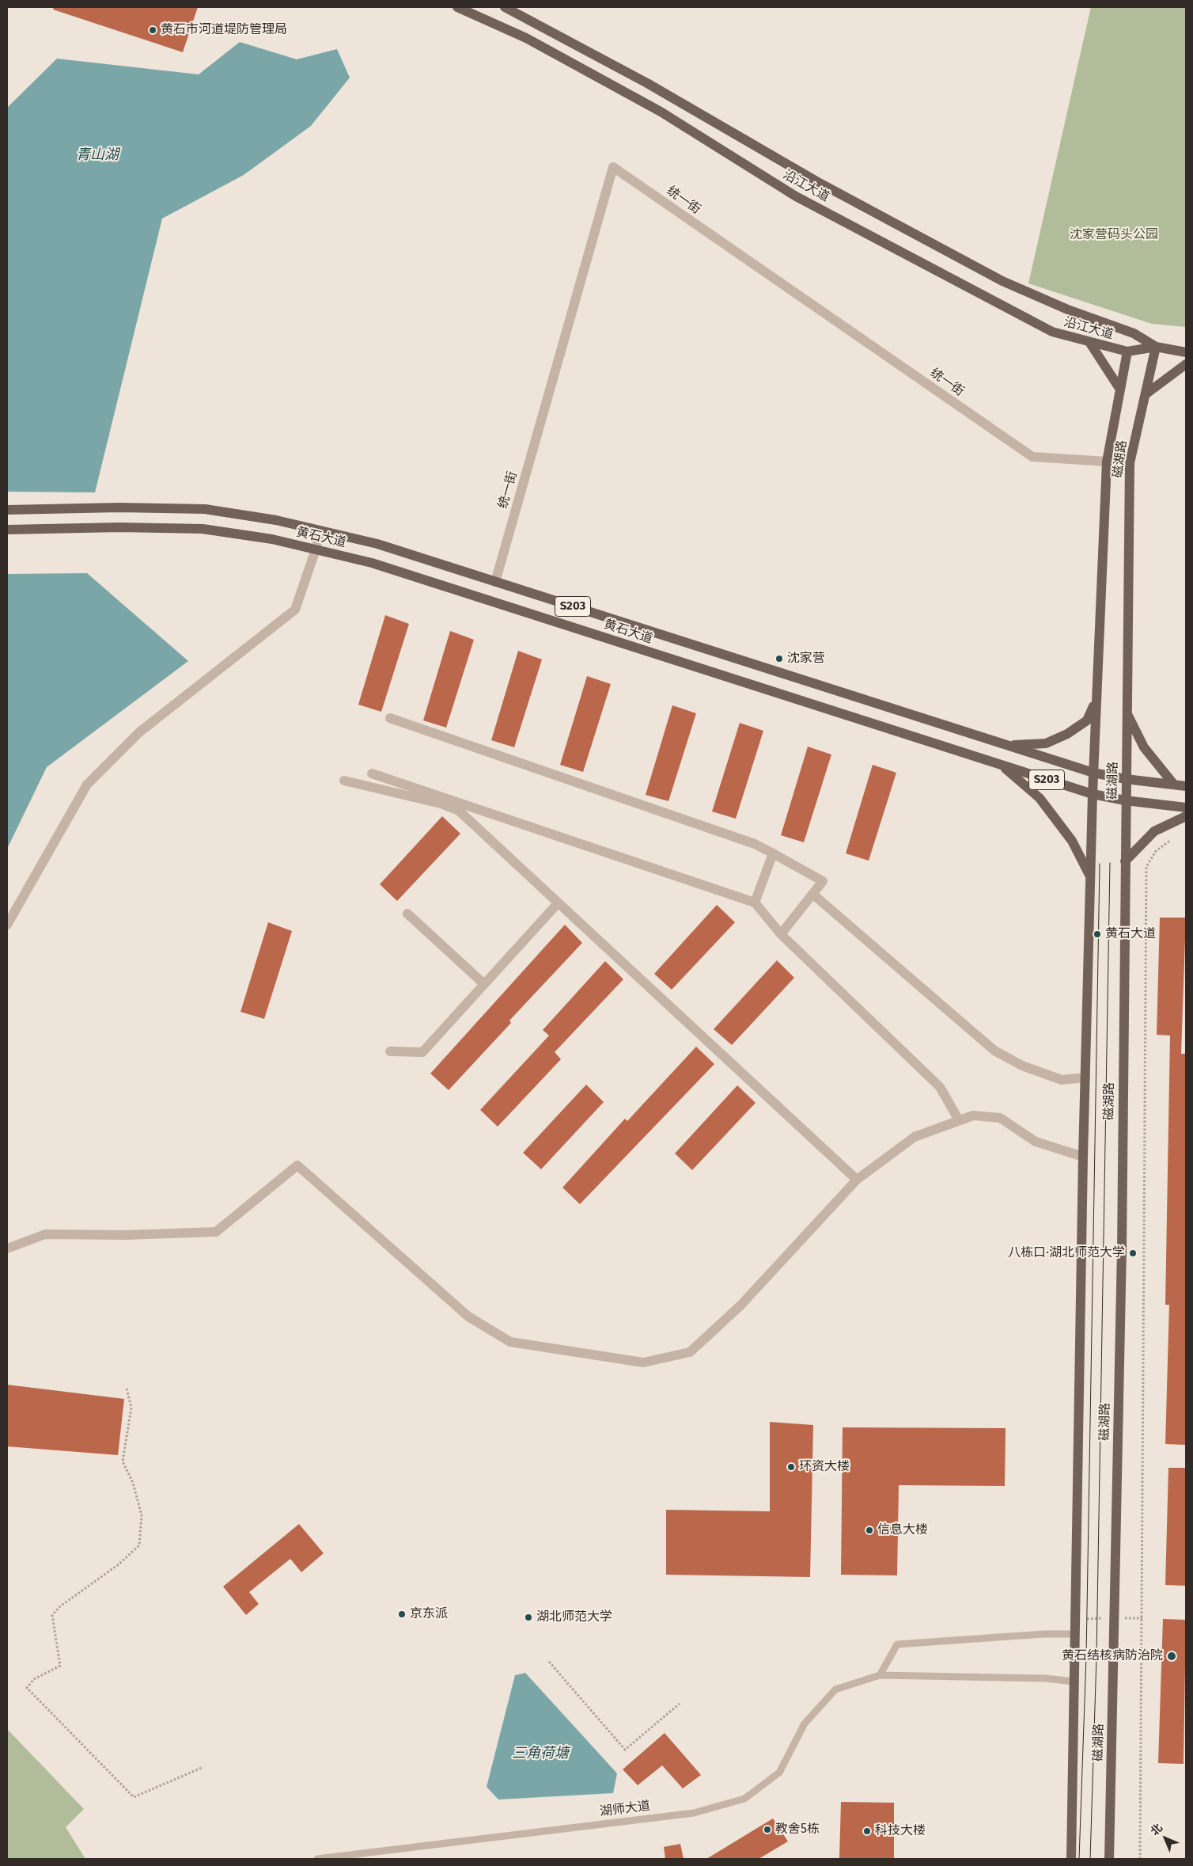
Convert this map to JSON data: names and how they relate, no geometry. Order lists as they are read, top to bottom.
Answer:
{
  "streets": {
    "main road": [
      "沿江大道",
      "磁湖路",
      "黄石大道",
      "S203"
    ],
    "street": ["统一街"],
    "lane": ["湖师大道"]
  },
  "crossings": [
    ["沿江大道", "磁湖路"],
    ["统一街", "磁湖路"],
    ["统一街", "黄石大道"],
    ["磁湖路", "黄石大道"],
    ["磁湖路", "湖师大道"]
  ],
  "water": ["青山湖", "三角荷塘"],
  "parks": ["沈家营码头公园"],
  "places": [
    "黄石市河道堤防管理局",
    "沈家营",
    "黄石大道",
    "八栋口·湖北师范大学",
    "环资大楼",
    "信息大楼",
    "京东派",
    "湖北师范大学",
    "黄石结核病防治院",
    "教舍5栋",
    "科技大楼"
  ],
  "north": "top left"
}
